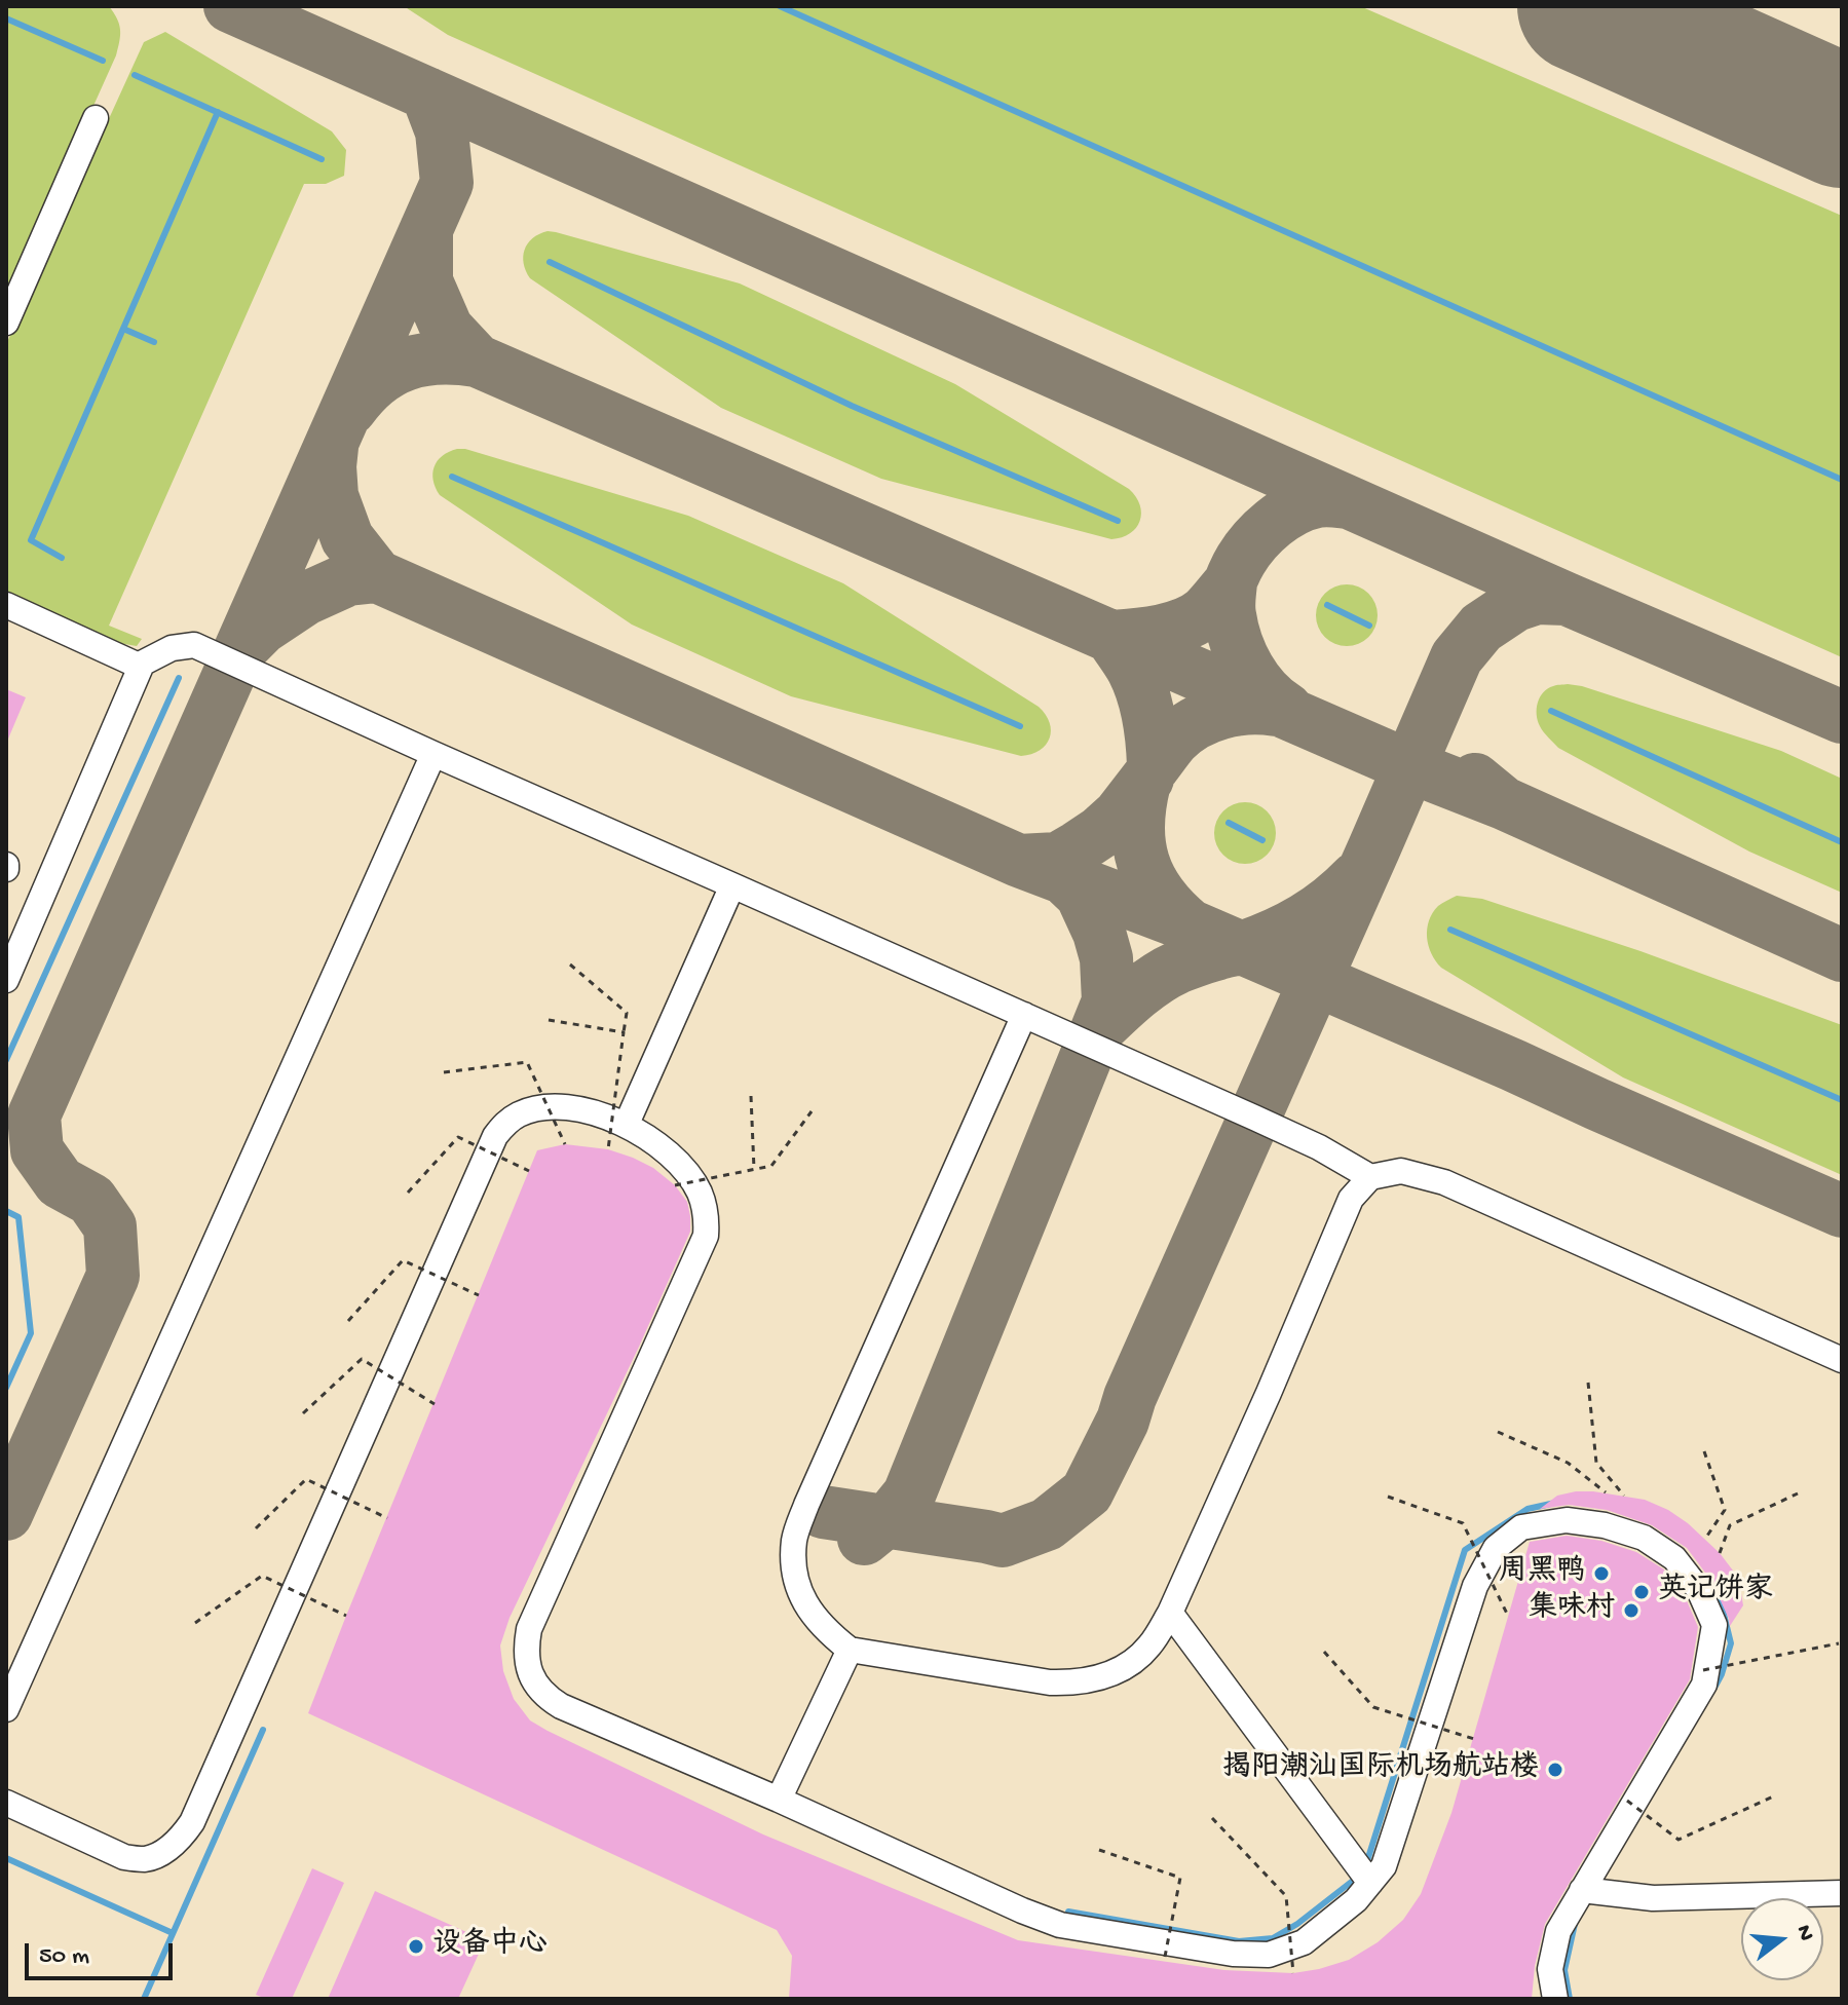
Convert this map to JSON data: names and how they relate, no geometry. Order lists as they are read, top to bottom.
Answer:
{
  "places": [
    "周黑鸭",
    "英记饼家",
    "集味村",
    "揭阳潮汕国际机场航站楼",
    "设备中心"
  ],
  "scale_bar": "50 m",
  "north": "right"
}
